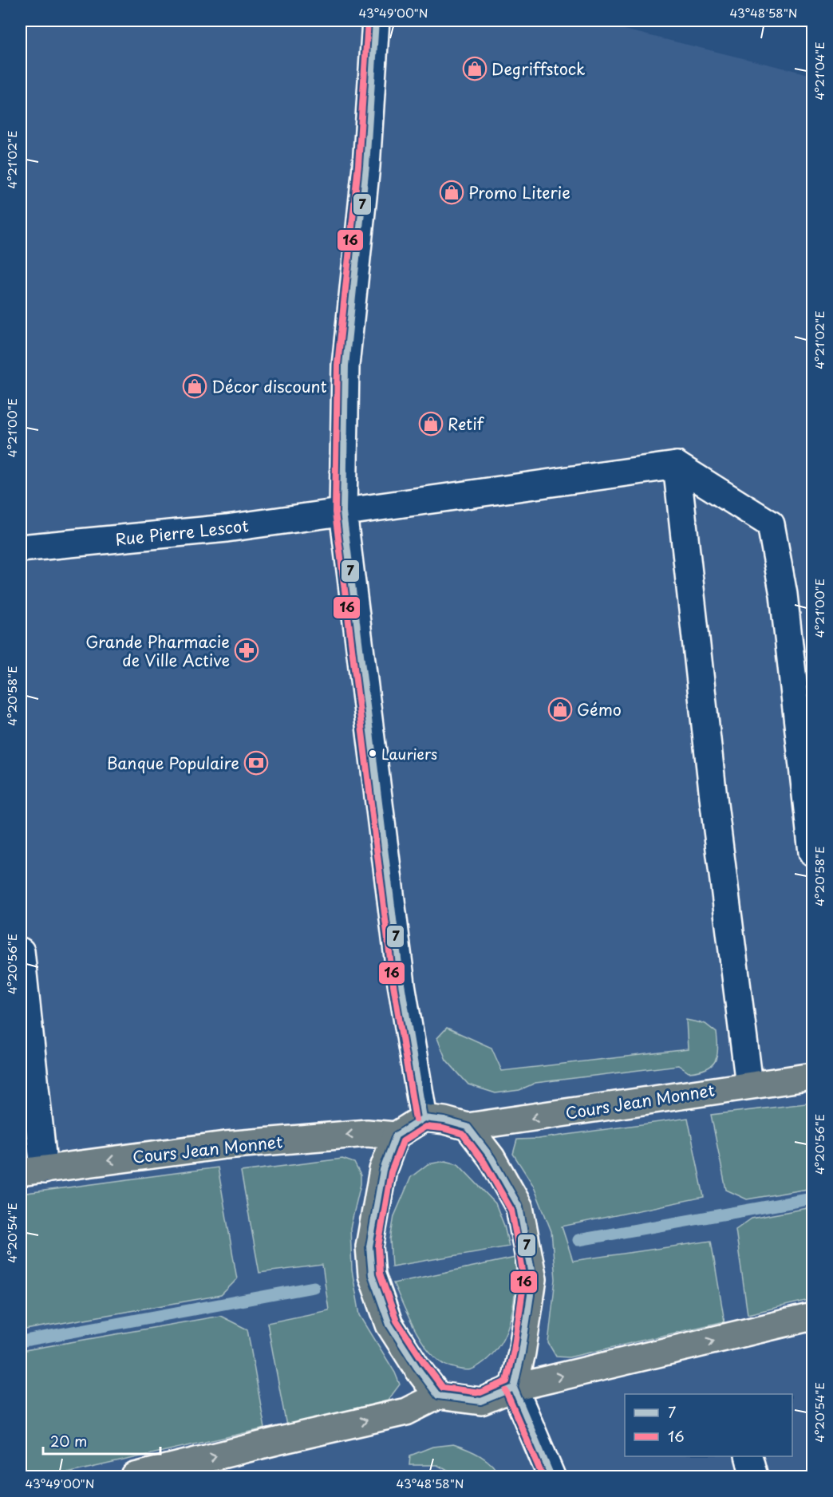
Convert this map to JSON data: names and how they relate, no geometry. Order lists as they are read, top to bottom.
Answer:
{
  "streets": {
    "main road": ["Cours Jean Monnet"],
    "street": ["Rue Pierre Lescot"]
  },
  "one_way": ["Cours Jean Monnet"],
  "places": {
    "shop": [
      "Degriffstock",
      "Promo Literie",
      "Décor discount",
      "Retif",
      "Gémo"
    ],
    "pharmacy": ["Grande Pharmacie de Ville Active"],
    "other": ["Lauriers"],
    "bank": ["Banque Populaire"]
  },
  "lines": ["transit line 7", "transit line 16"],
  "legend": ["7", "16"],
  "scale_bar": "20 m",
  "coordinates": [
    "43°49'00\"N",
    "43°48'58\"N",
    "4°21'04\"E",
    "4°21'02\"E",
    "4°21'00\"E",
    "4°20'58\"E",
    "4°20'56\"E",
    "4°20'54\"E"
  ]
}
